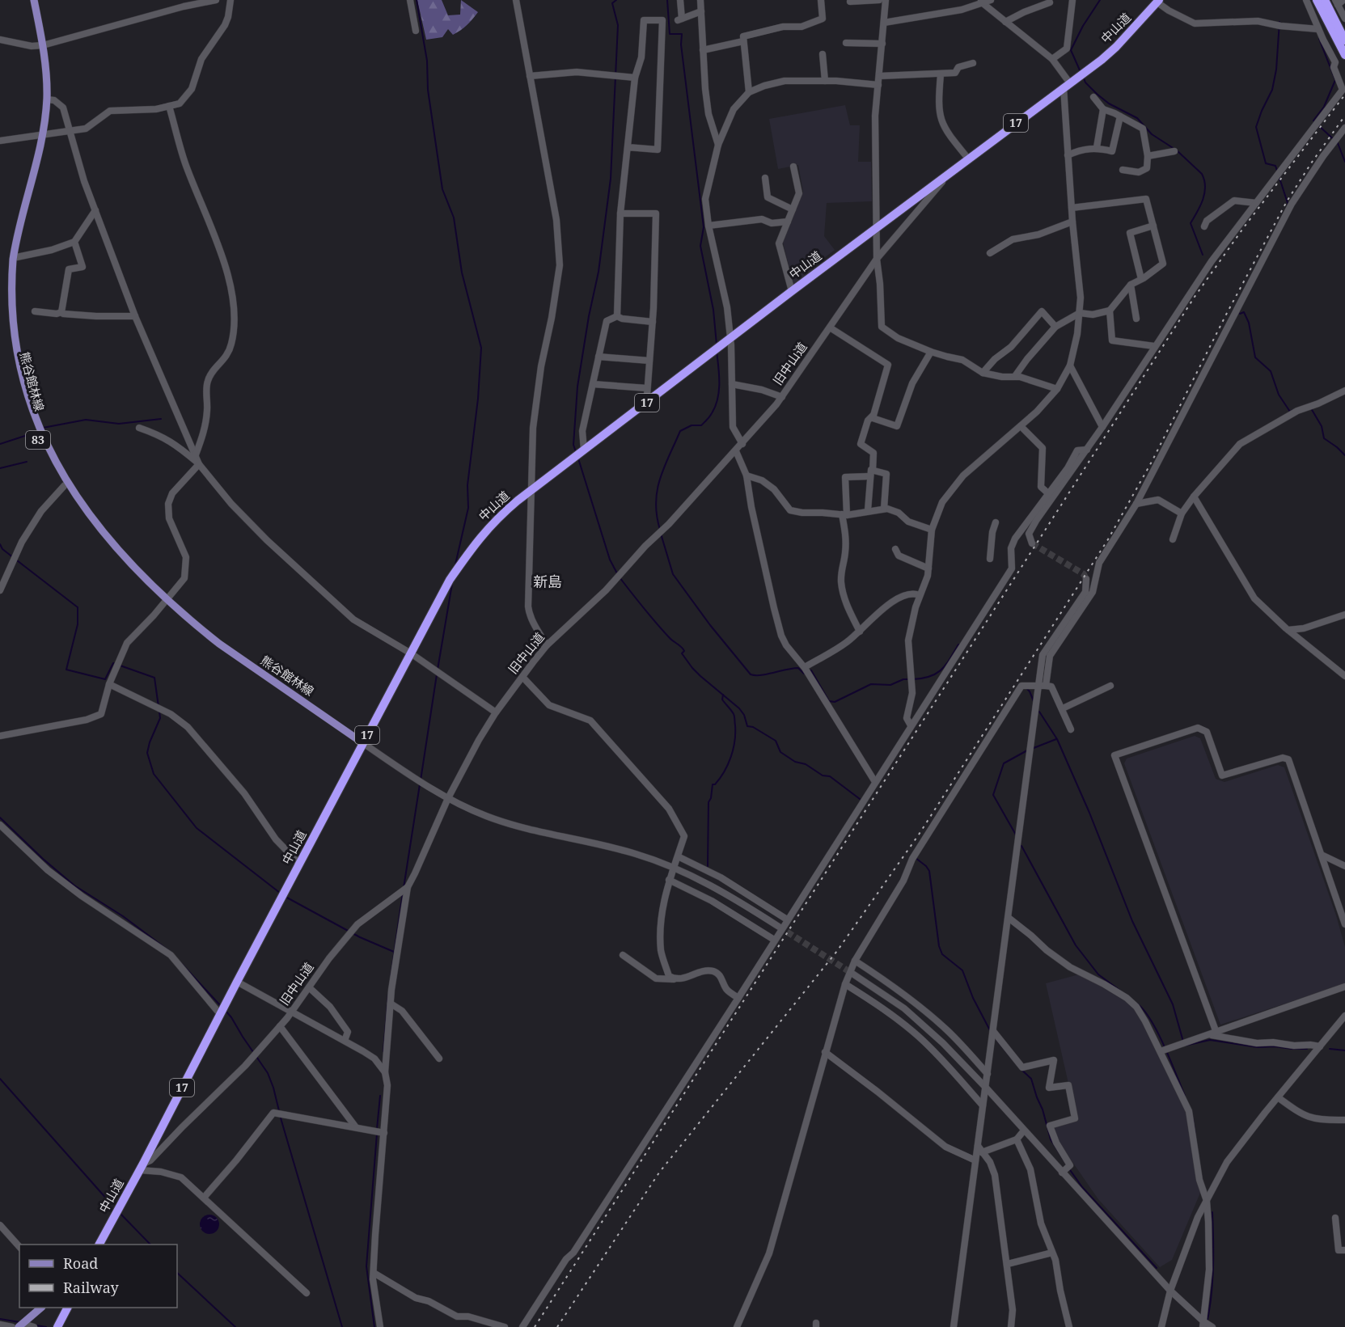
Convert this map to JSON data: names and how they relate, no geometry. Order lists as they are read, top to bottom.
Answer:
{
  "streets": {
    "highway": ["中山道", "17"],
    "main road": ["熊谷館林線", "83"],
    "street": ["旧中山道"]
  },
  "crossings": [
    ["中山道", "旧中山道"],
    ["中山道", "熊谷館林線"]
  ],
  "districts": ["新島"],
  "legend": ["Road", "Railway"]
}
